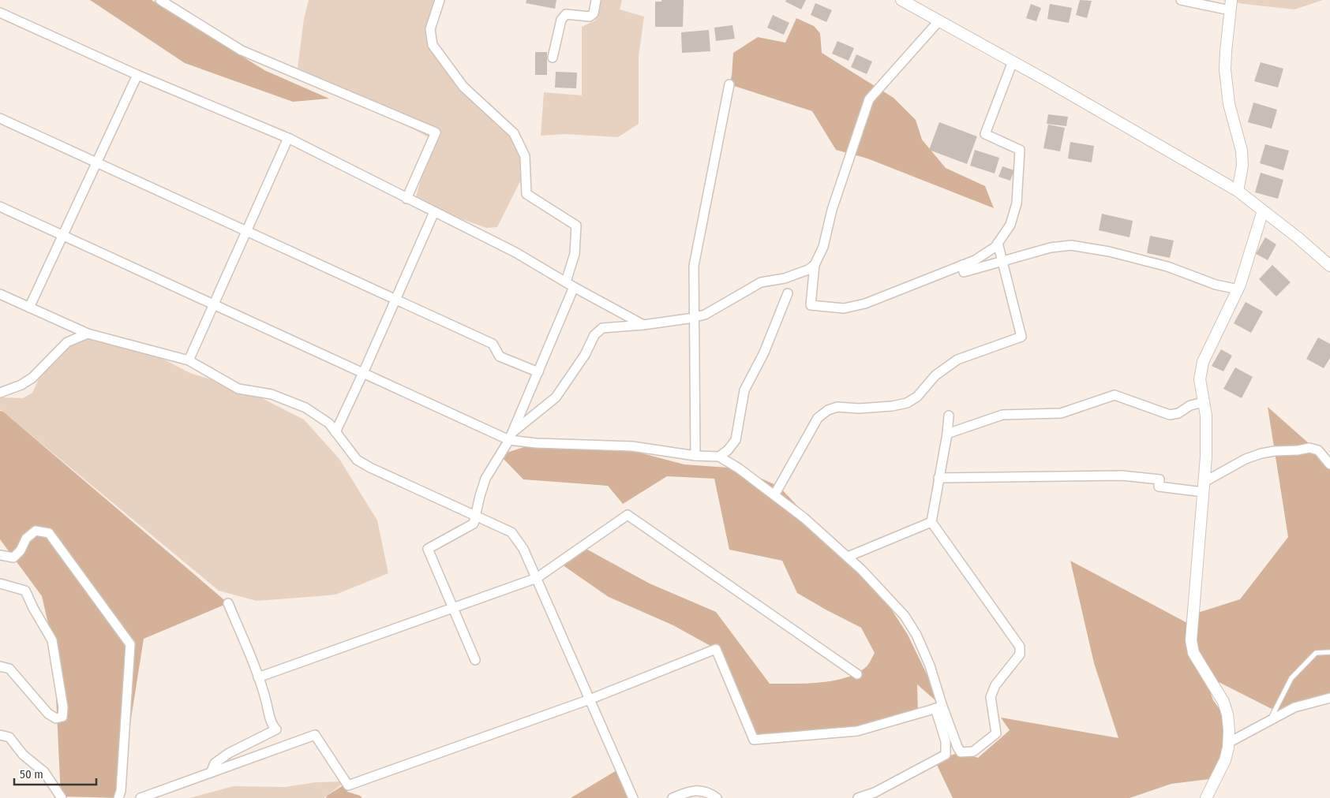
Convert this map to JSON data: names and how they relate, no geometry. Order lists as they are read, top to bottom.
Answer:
{
  "scale_bar": "50 m"
}
